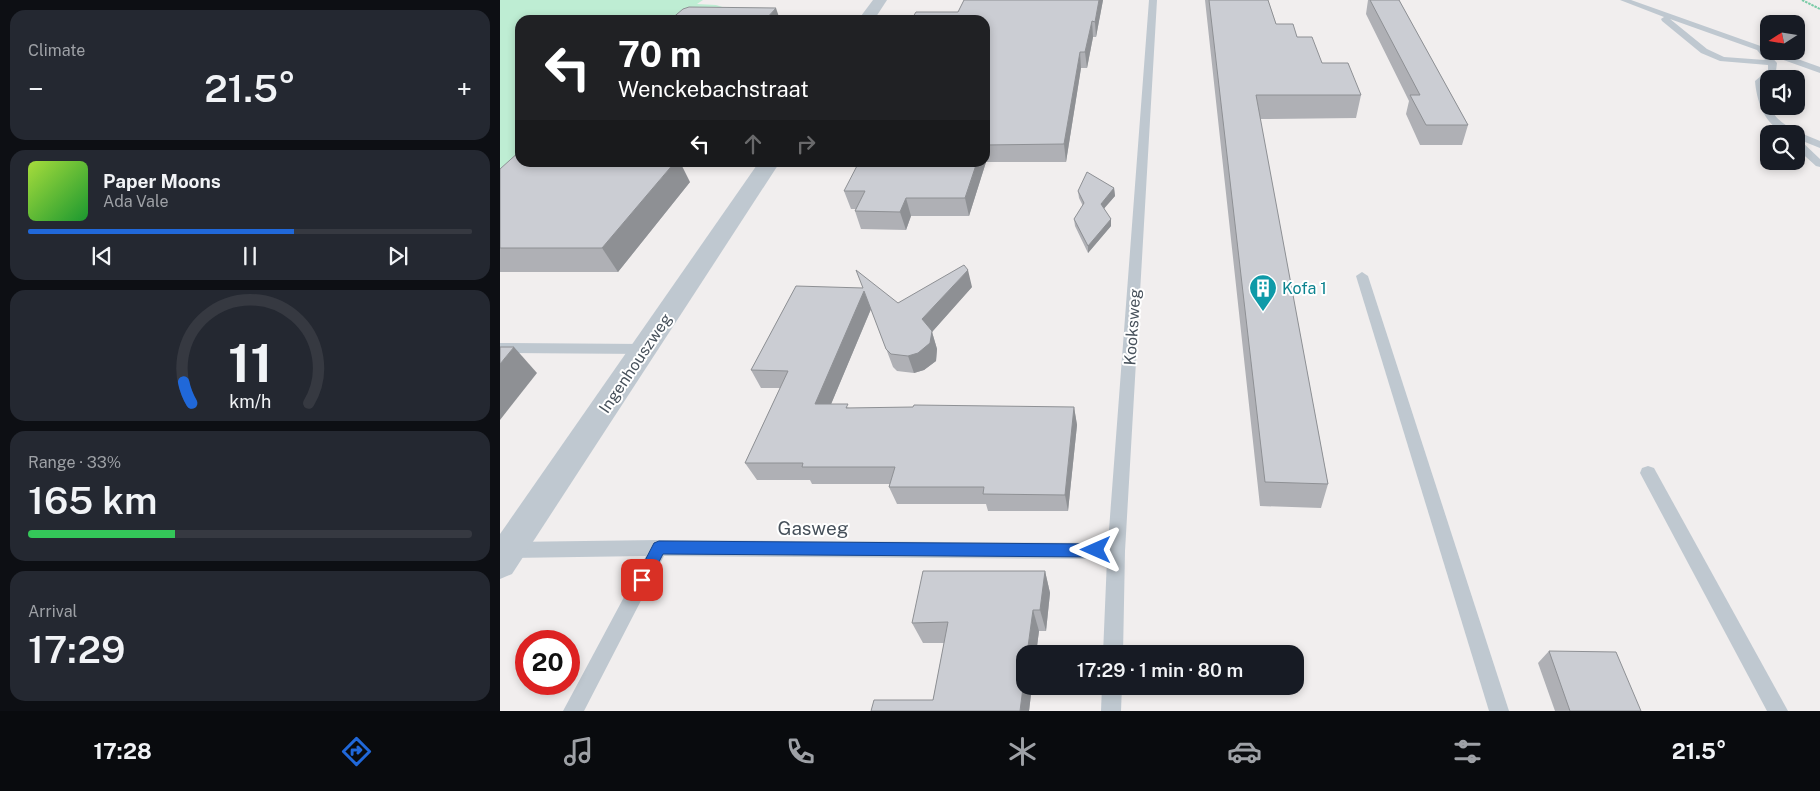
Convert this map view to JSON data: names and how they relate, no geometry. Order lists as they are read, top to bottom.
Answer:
{
  "streets": {
    "street": ["Ingenhouszweg"],
    "lane": ["Kooksweg", "Gasweg"]
  },
  "crossings": [
    ["Kooksweg", "Gasweg"],
    ["Ingenhouszweg", "Gasweg"]
  ],
  "places": {
    "building": ["Kofa 1"]
  },
  "north": "left",
  "page": {
    "tile": [
      "Climate",
      ["Range · 33%", "165 km"],
      ["Arrival", "17:29"]
    ],
    "turn": ["70 m", "Wenckebachstraat"],
    "heat": ["−", "21.5°", "+"],
    "song": ["Paper Moons", "Ada Vale"],
    "limit": "20",
    "trip": "17:29 · 1 min · 80 m",
    "tabs": ["17:28", "21.5°"],
    "gauge": ["11", "km/h"]
  }
}
